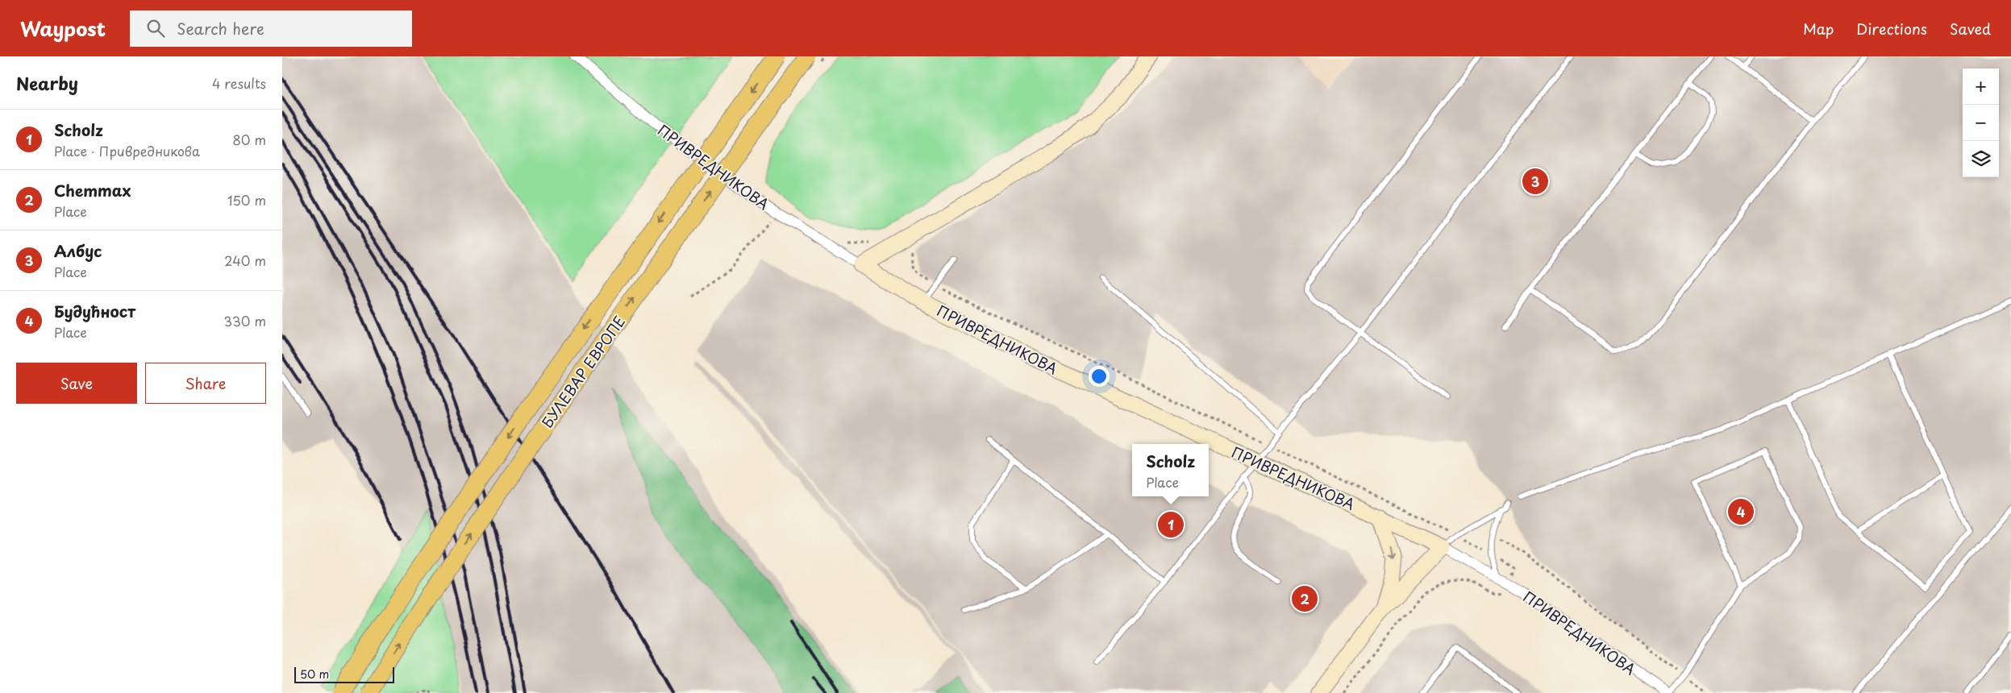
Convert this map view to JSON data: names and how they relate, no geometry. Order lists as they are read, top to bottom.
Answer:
{
  "streets": {
    "main road": ["БУЛЕВАР ЕВРОПЕ"],
    "street": ["ПРИВРЕДНИКОВА"]
  },
  "scale_bar": "50 m",
  "page": {
    "header": "Waypost",
    "search": "Search here",
    "nav": ["Map", "Directions", "Saved"],
    "heading": ["Nearby", "4 results"],
    "map_buttons": ["+", "−"],
    "list": [
      {
        "mark": "1",
        "name": "Scholz",
        "note": "Place · Привредникова",
        "value": "80 m"
      },
      {
        "mark": "2",
        "name": "Chemmax",
        "note": "Place",
        "value": "150 m"
      },
      {
        "mark": "3",
        "name": "Албус",
        "note": "Place",
        "value": "240 m"
      },
      {
        "mark": "4",
        "name": "Будућност",
        "note": "Place",
        "value": "330 m"
      }
    ],
    "pins": [
      "3",
      "4",
      "1",
      "2"
    ],
    "buttons": ["Save", "Share"],
    "popup": ["Scholz", "Place"],
    "scale": "50 m"
  }
}
